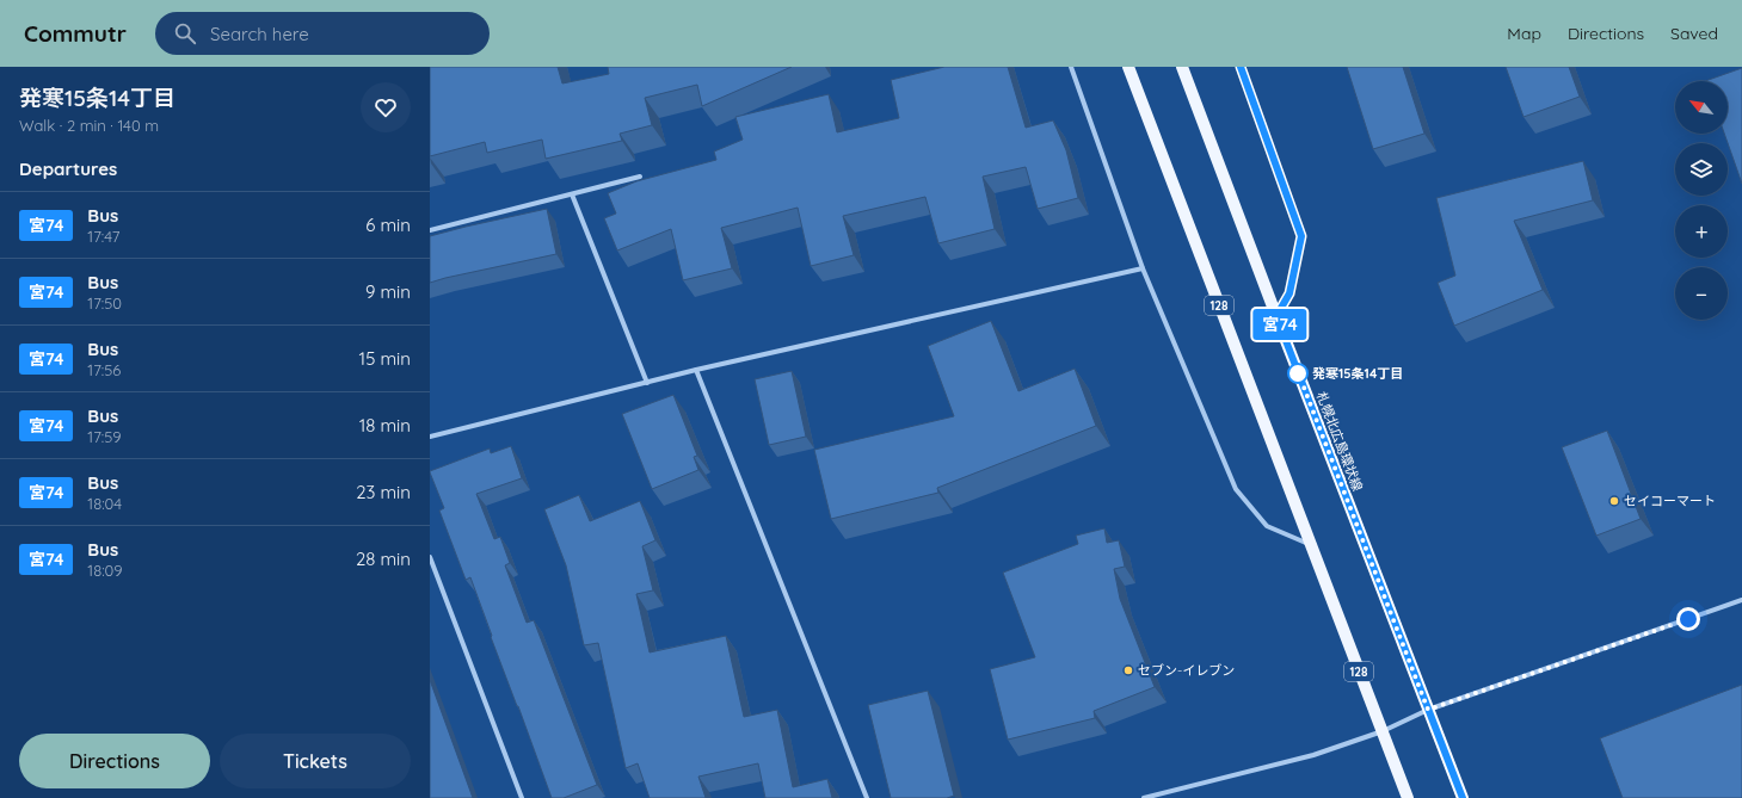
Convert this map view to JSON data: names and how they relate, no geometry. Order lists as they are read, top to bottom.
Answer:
{
  "streets": {
    "main road": ["128", "札幌北広島環状線"]
  },
  "places": ["発寒15条14丁目", "セイコーマート", "セブン-イレブン"],
  "lines": ["bus line 宮74"],
  "north": "top left",
  "page": {
    "header": "Commutr",
    "search": "Search here",
    "nav": ["Map", "Directions", "Saved"],
    "heading": [
      ["発寒15条14丁目", "Walk · 2 min · 140 m"],
      "Departures"
    ],
    "on_map": "宮74",
    "map_buttons": ["+", "−"],
    "list": [
      {
        "mark": "宮74",
        "name": "Bus",
        "note": "17:47",
        "value": "6 min"
      },
      {
        "mark": "宮74",
        "name": "Bus",
        "note": "17:50",
        "value": "9 min"
      },
      {
        "mark": "宮74",
        "name": "Bus",
        "note": "17:56",
        "value": "15 min"
      },
      {
        "mark": "宮74",
        "name": "Bus",
        "note": "17:59",
        "value": "18 min"
      },
      {
        "mark": "宮74",
        "name": "Bus",
        "note": "18:04",
        "value": "23 min"
      },
      {
        "mark": "宮74",
        "name": "Bus",
        "note": "18:09",
        "value": "28 min"
      }
    ],
    "buttons": ["Directions", "Tickets"]
  }
}
